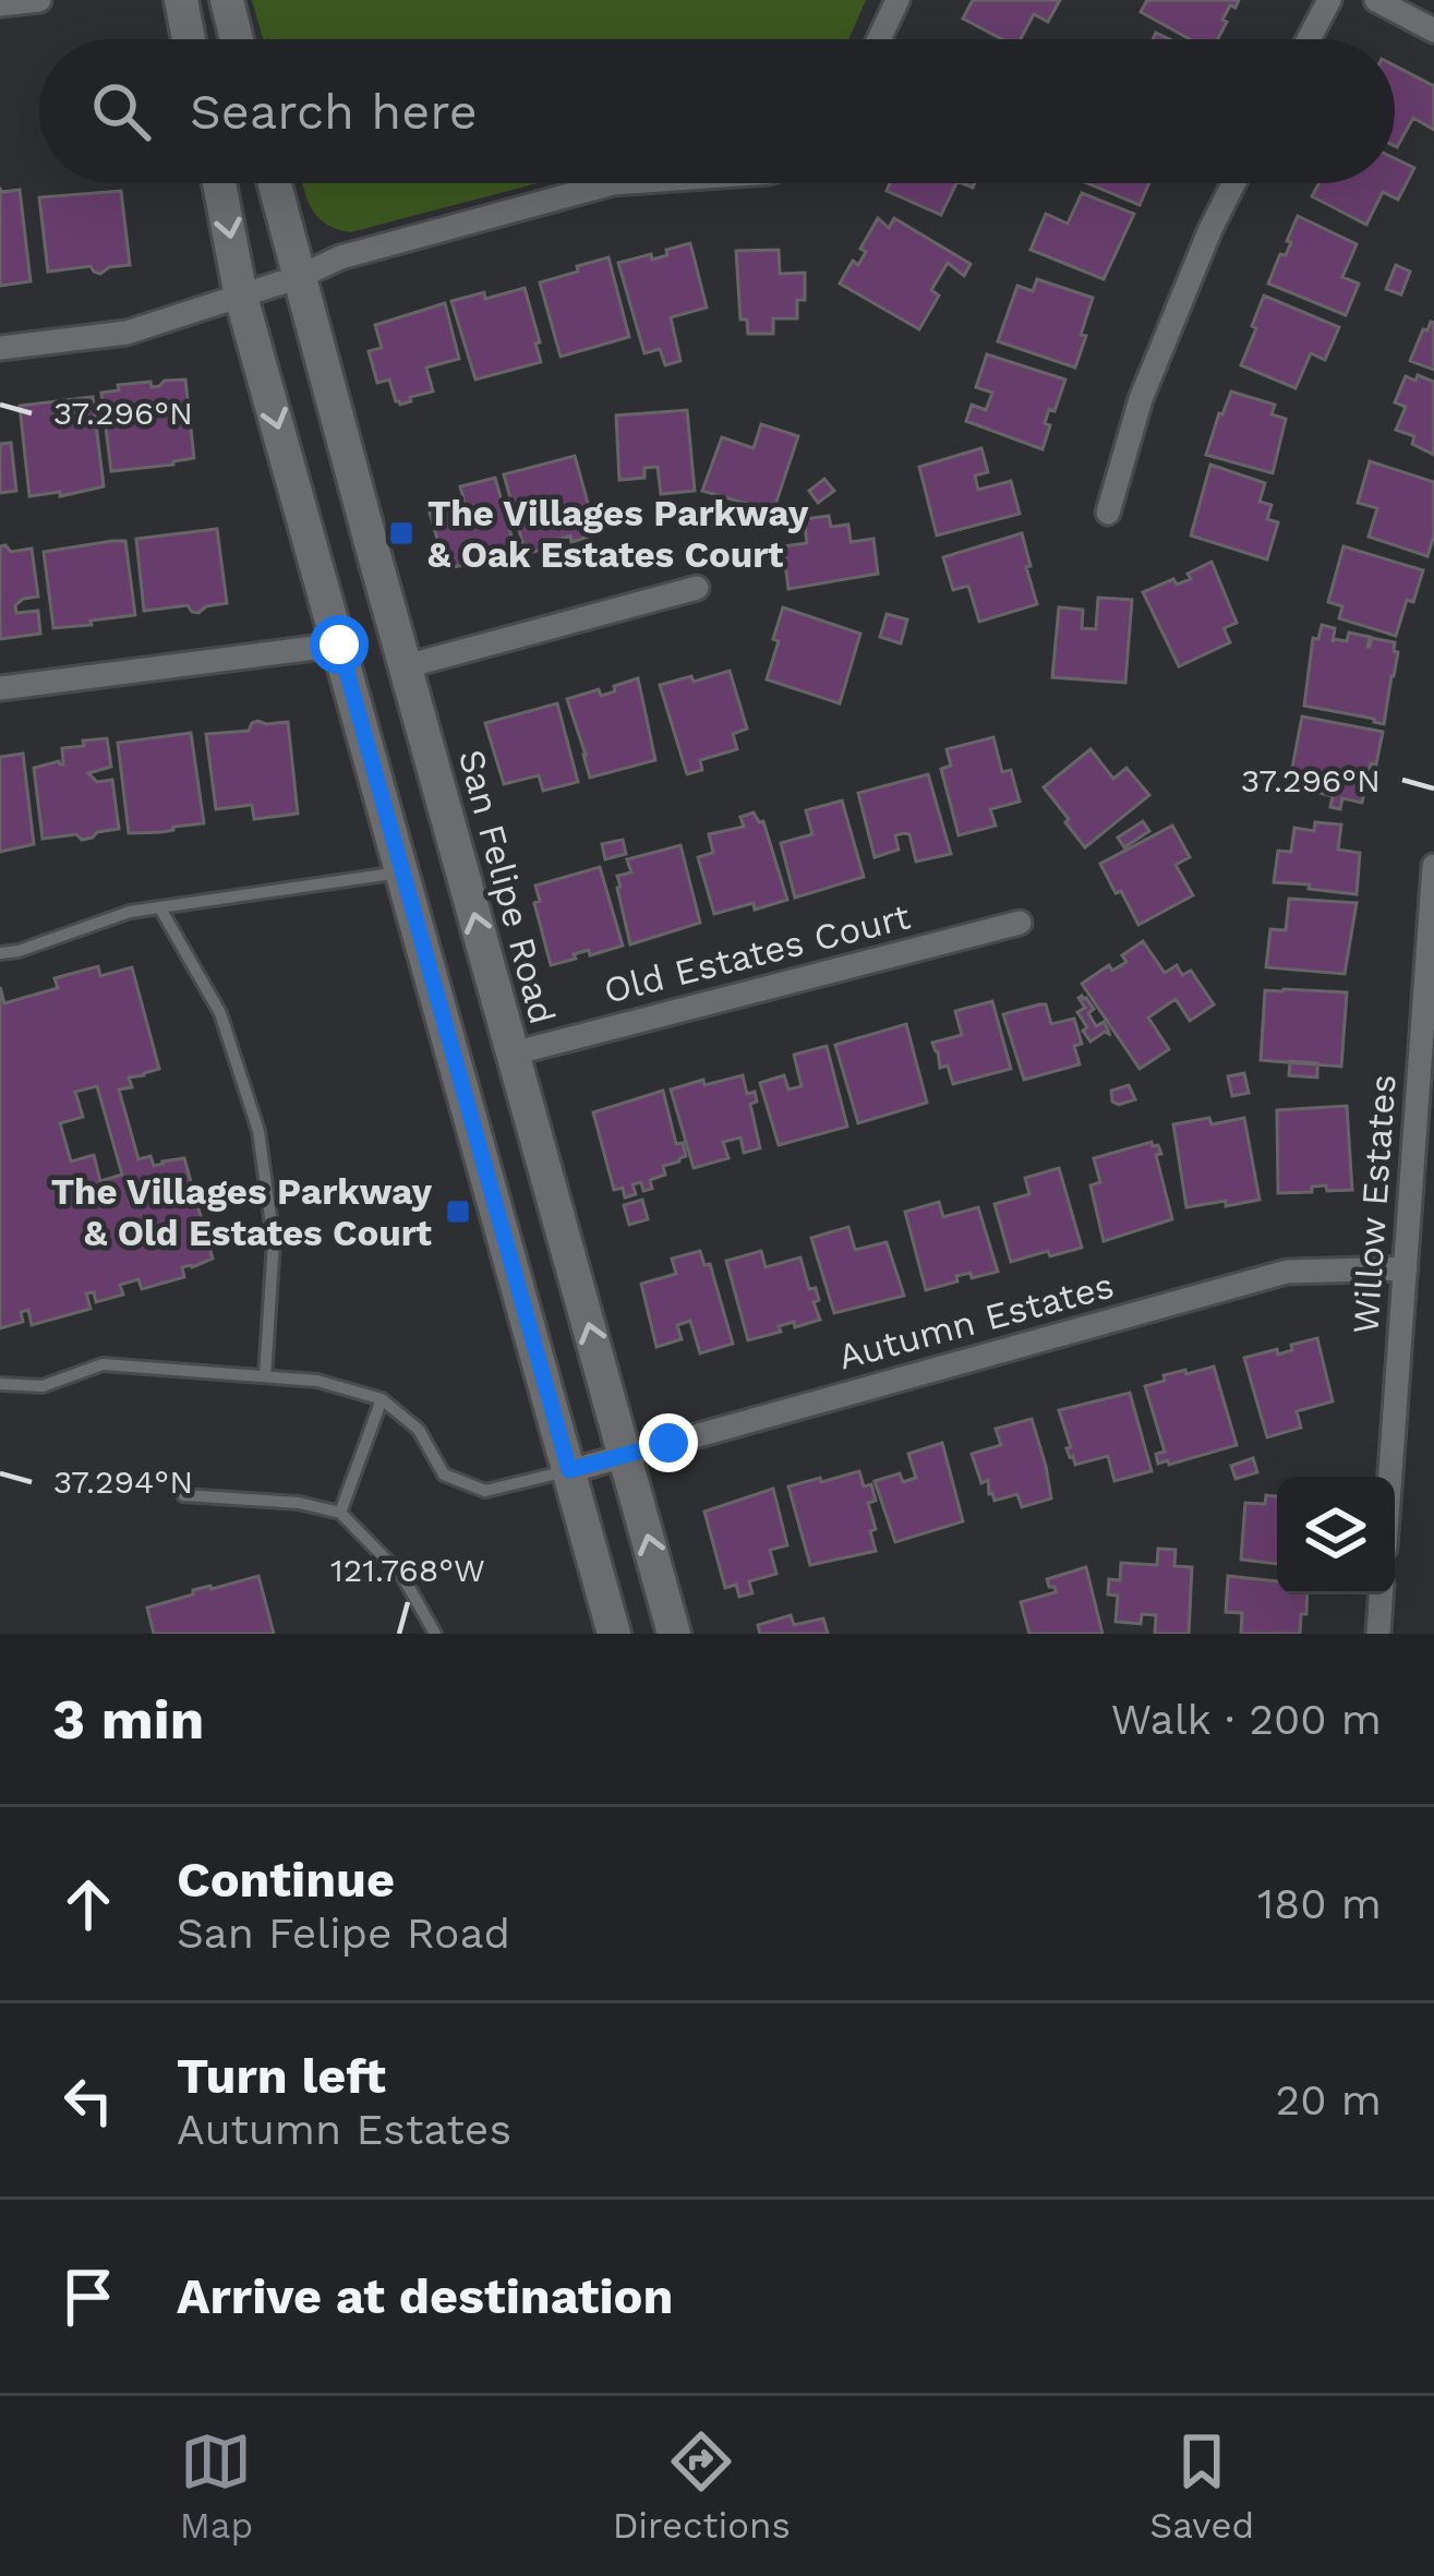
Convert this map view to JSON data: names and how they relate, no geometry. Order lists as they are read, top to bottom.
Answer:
{
  "streets": {
    "street": [
      "San Felipe Road",
      "Old Estates Court",
      "Willow Estates",
      "Autumn Estates"
    ]
  },
  "crossings": [
    ["San Felipe Road", "Old Estates Court"],
    ["San Felipe Road", "Autumn Estates"],
    ["Willow Estates", "Autumn Estates"]
  ],
  "places": {
    "transit": ["The Villages Parkway & Oak Estates Court", "The Villages Parkway & Old Estates Court"]
  },
  "page": {
    "search": "Search here",
    "heading": ["3 min", "Walk · 200 m"],
    "list": [
      ["Continue", "San Felipe Road", "180 m"],
      ["Turn left", "Autumn Estates", "20 m"],
      "Arrive at destination"
    ],
    "nav": ["Map", "Directions", "Saved"]
  },
  "coordinates": ["37.296°N", "37.294°N", "121.768°W"]
}
